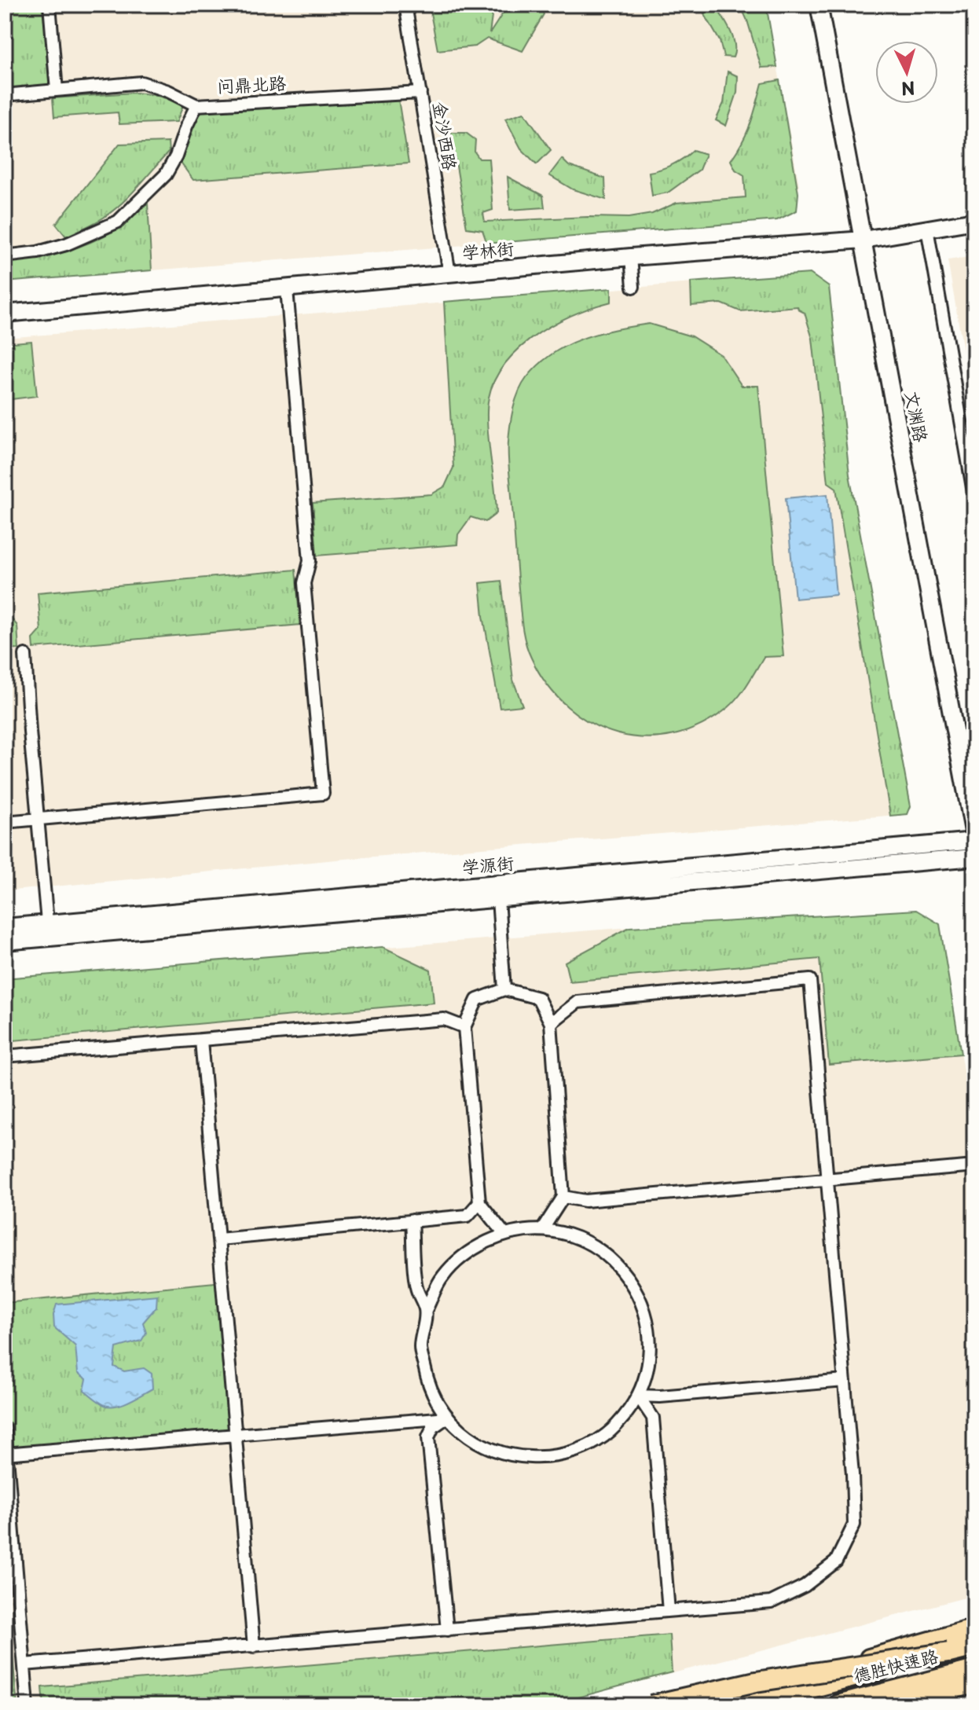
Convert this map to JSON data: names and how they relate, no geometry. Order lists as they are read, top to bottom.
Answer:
{
  "streets": {
    "highway": ["德胜快速路"],
    "main road": ["学林街", "文渊路", "学源街"],
    "street": ["问鼎北路", "金沙西路"]
  },
  "crossings": [
    ["问鼎北路", "金沙西路"],
    ["金沙西路", "学林街"],
    ["学林街", "文渊路"]
  ],
  "north": "bottom"
}
